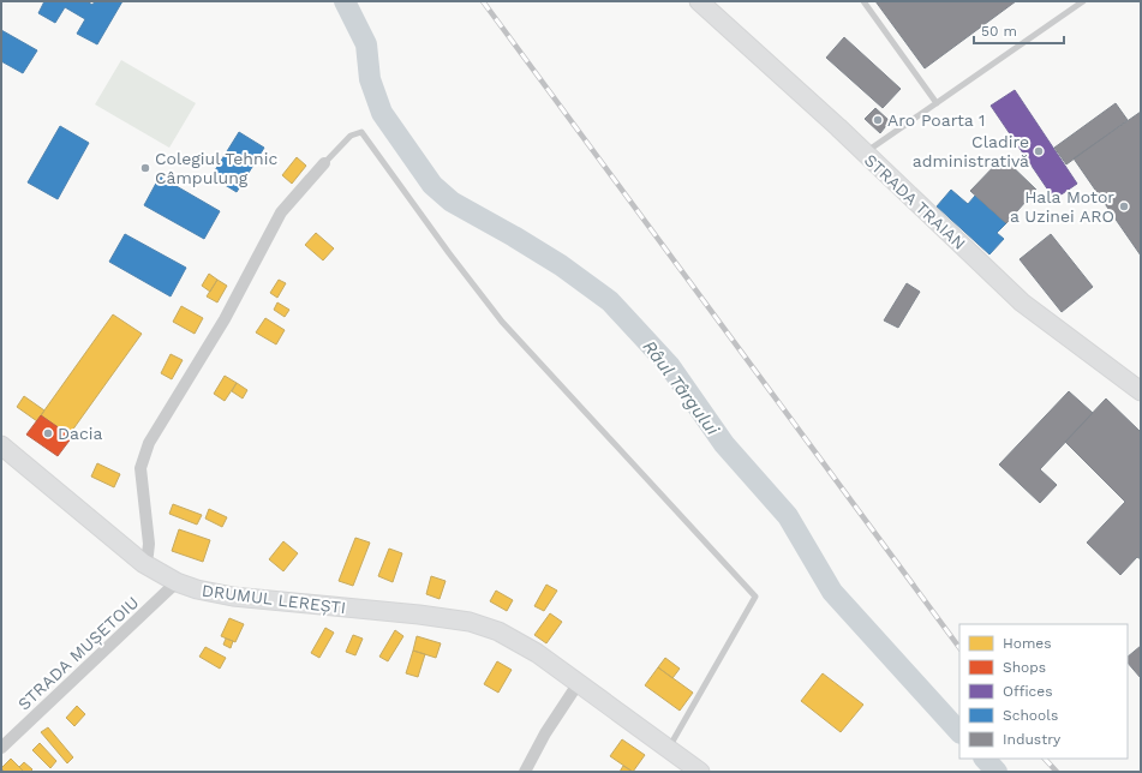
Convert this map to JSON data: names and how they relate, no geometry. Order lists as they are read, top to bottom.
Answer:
{
  "streets": {
    "main road": ["STRADA TRAIAN", "DRUMUL LEREȘTI"],
    "street": ["STRADA MUȘETOIU"]
  },
  "crossings": [
    ["DRUMUL LEREȘTI", "STRADA MUȘETOIU"]
  ],
  "water": ["Râul Târgului"],
  "places": [
    "Aro Poarta 1",
    "Cladire administrativă",
    "Colegiul Tehnic Câmpulung",
    "Hala Motor a Uzinei ARO",
    "Dacia"
  ],
  "legend": [
    "Homes",
    "Shops",
    "Offices",
    "Schools",
    "Industry"
  ],
  "scale_bar": "50 m"
}
